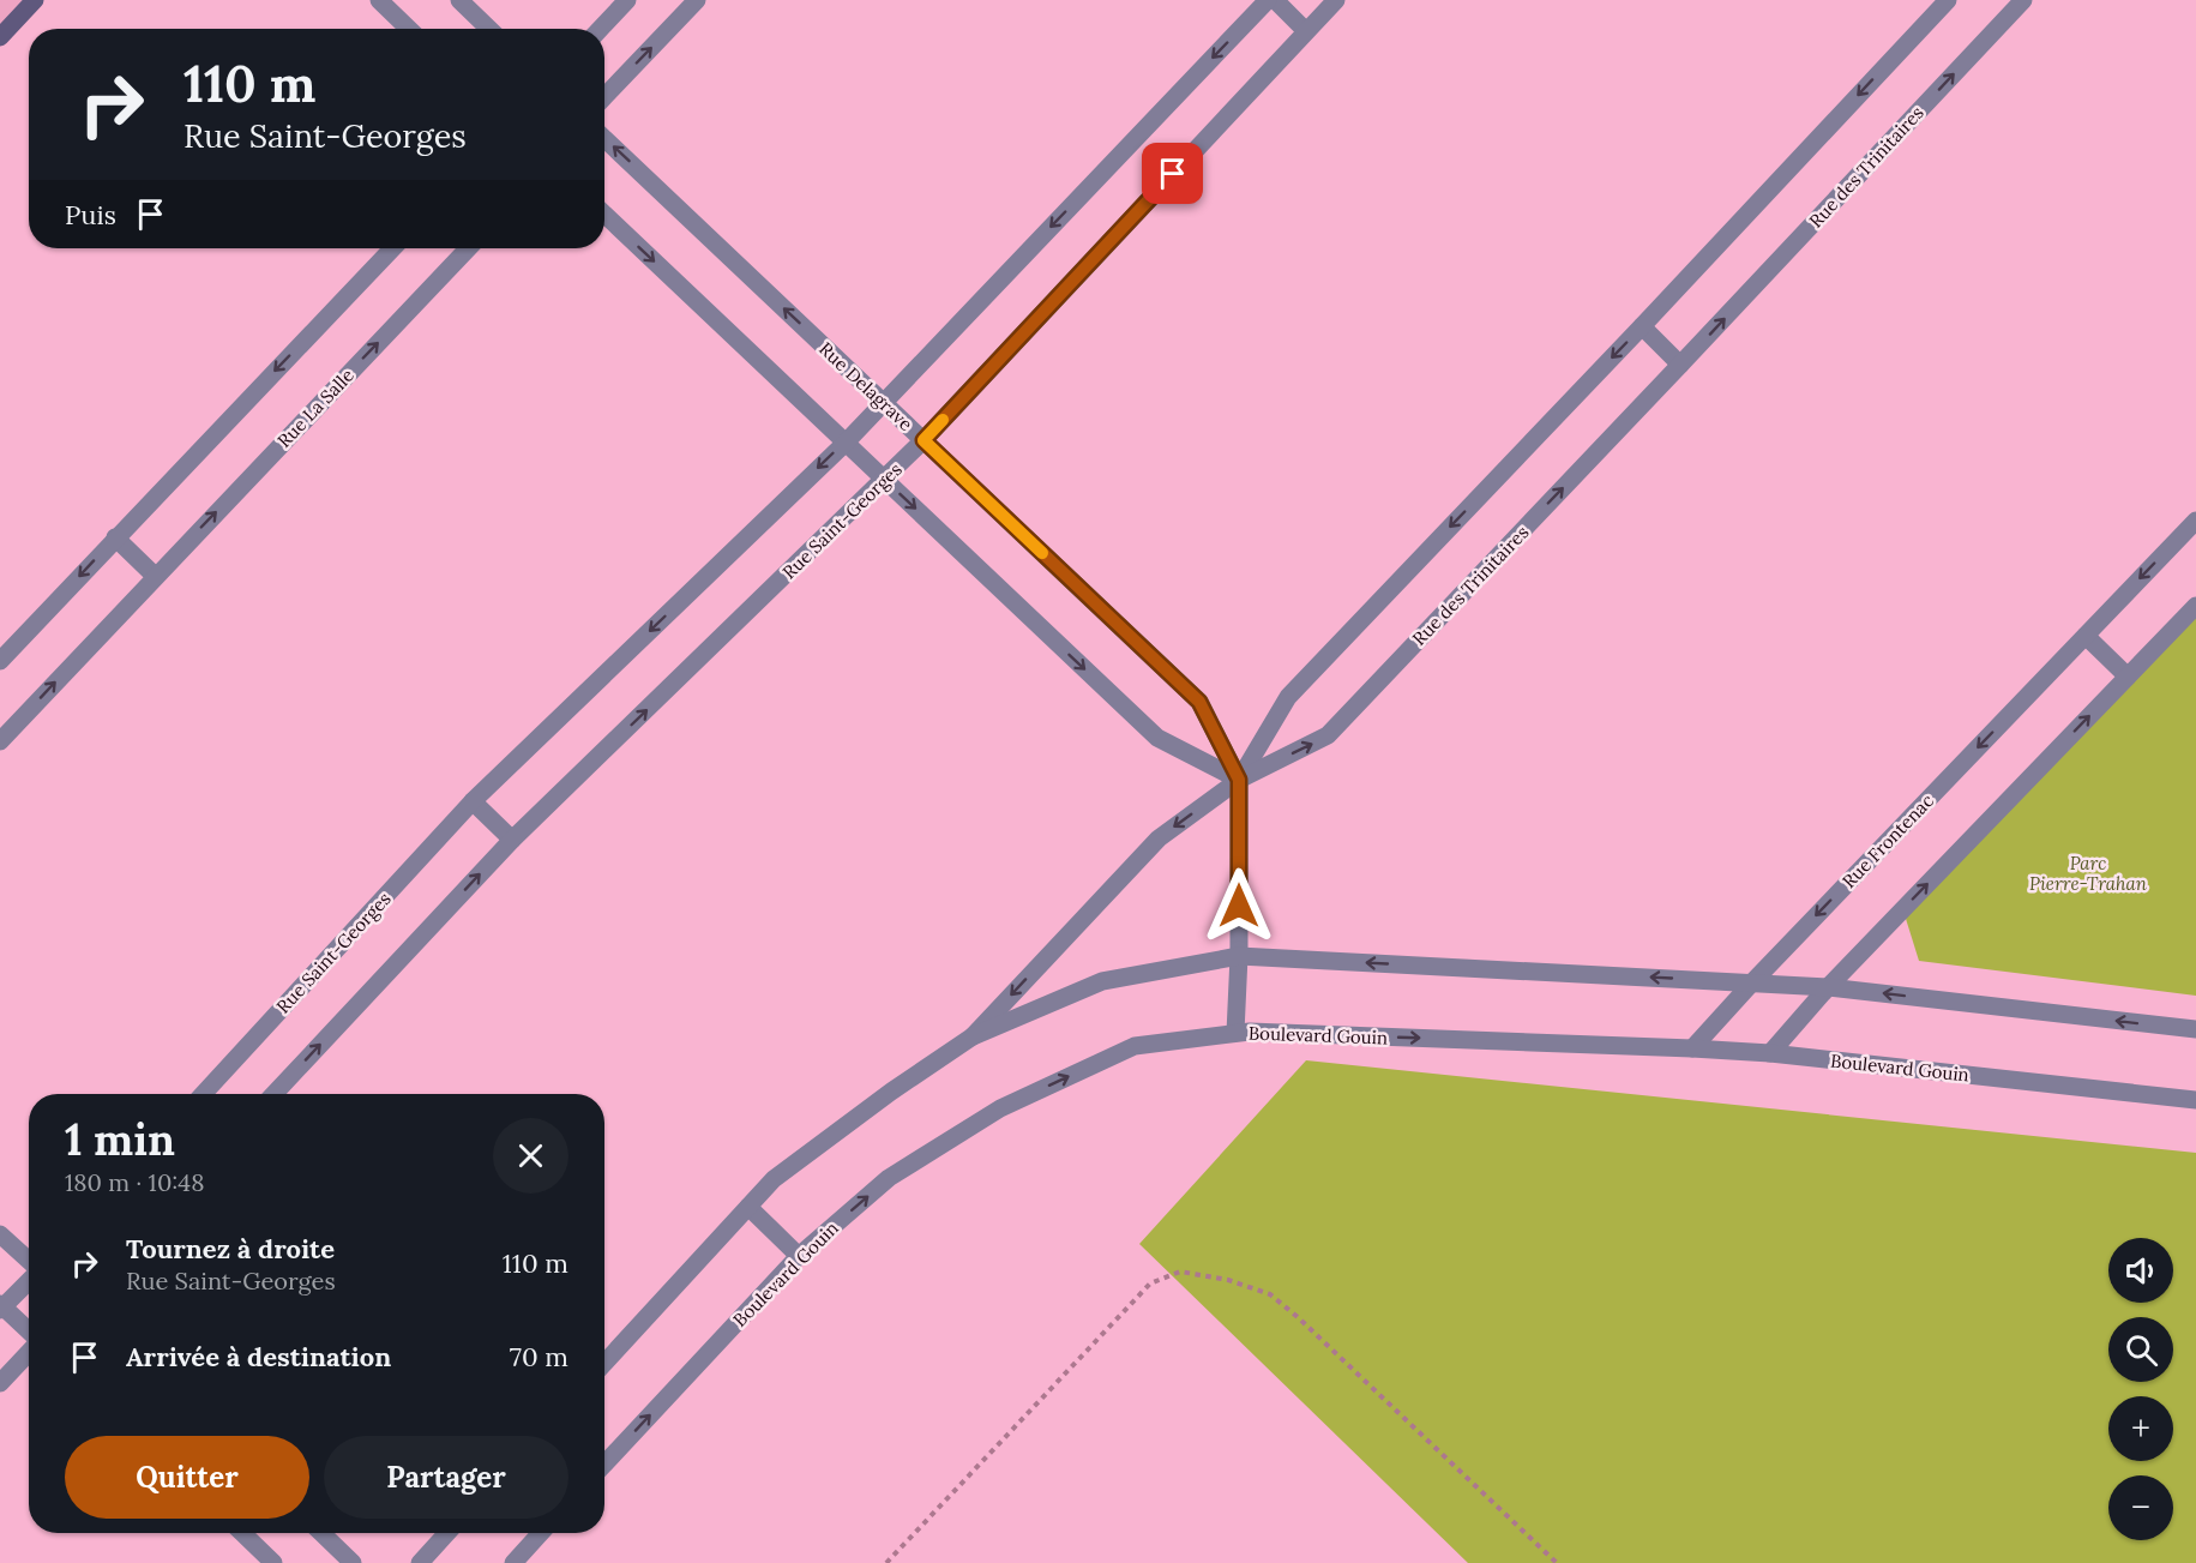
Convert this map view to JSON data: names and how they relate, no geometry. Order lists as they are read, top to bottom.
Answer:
{
  "streets": {
    "street": [
      "Rue des Trinitaires",
      "Rue Delagrave",
      "Rue La Salle",
      "Rue Saint-Georges",
      "Rue Frontenac",
      "Boulevard Gouin"
    ]
  },
  "crossings": [
    ["Rue des Trinitaires", "Rue Delagrave"],
    ["Rue Delagrave", "Rue Saint-Georges"],
    ["Rue Delagrave", "Boulevard Gouin"],
    ["Rue Frontenac", "Boulevard Gouin"]
  ],
  "parks": ["Parc Pierre-Trahan"],
  "page": {
    "turn": ["110 m", "Rue Saint-Georges"],
    "then": "Puis",
    "heading": ["1 min", "180 m · 10:48"],
    "list": [
      {
        "name": "Tournez à droite",
        "note": "Rue Saint-Georges",
        "value": "110 m"
      },
      {
        "name": "Arrivée à destination",
        "value": "70 m"
      }
    ],
    "map_buttons": ["+", "−"],
    "buttons": ["Quitter", "Partager"]
  }
}
